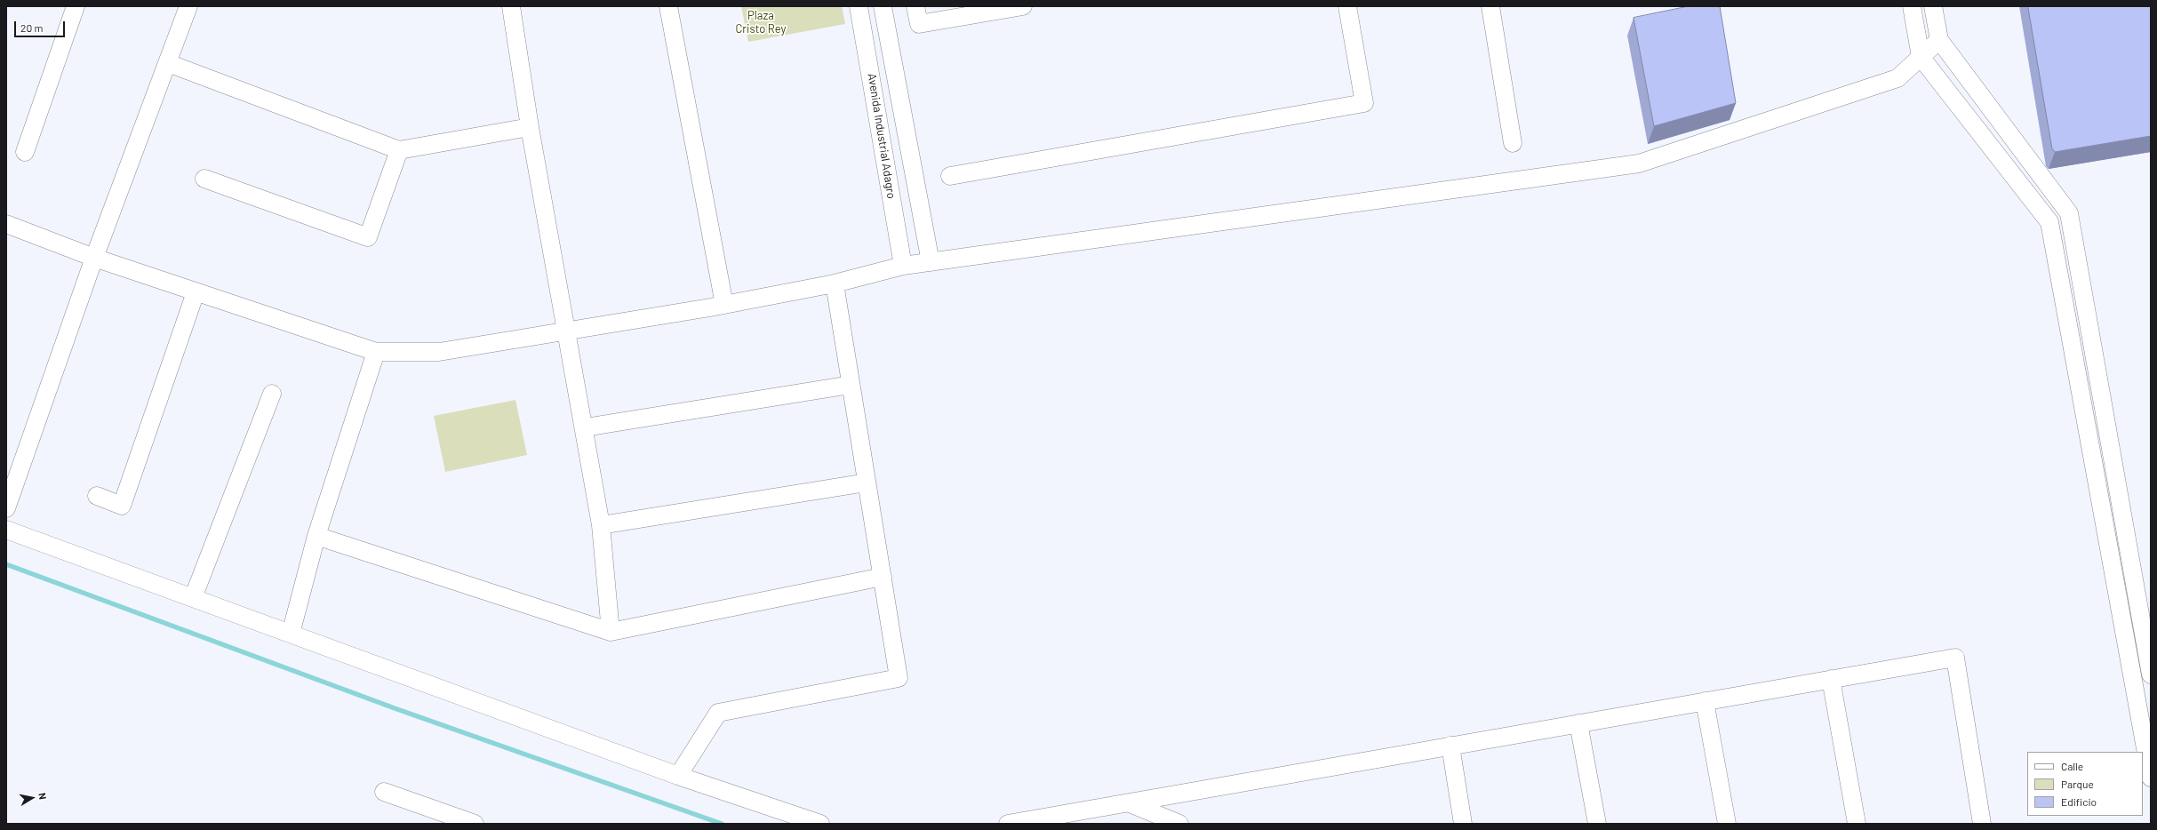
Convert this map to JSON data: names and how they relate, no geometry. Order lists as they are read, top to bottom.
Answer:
{
  "streets": {
    "street": ["Avenida Industrial Adagro"]
  },
  "parks": ["Plaza Cristo Rey"],
  "legend": ["Calle", "Parque", "Edificio"],
  "scale_bar": "20 m",
  "north": "right"
}
